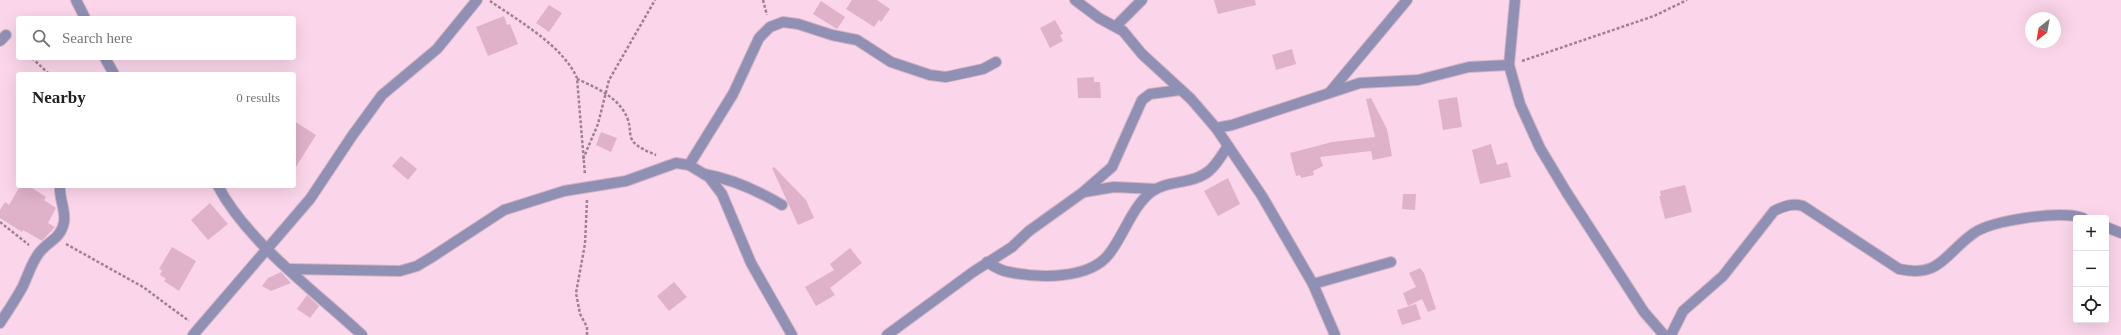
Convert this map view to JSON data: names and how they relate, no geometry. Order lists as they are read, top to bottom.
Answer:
{
  "north": "bottom left",
  "page": {
    "search": "Search here",
    "heading": ["Nearby", "0 results"],
    "map_buttons": ["+", "−"]
  }
}
